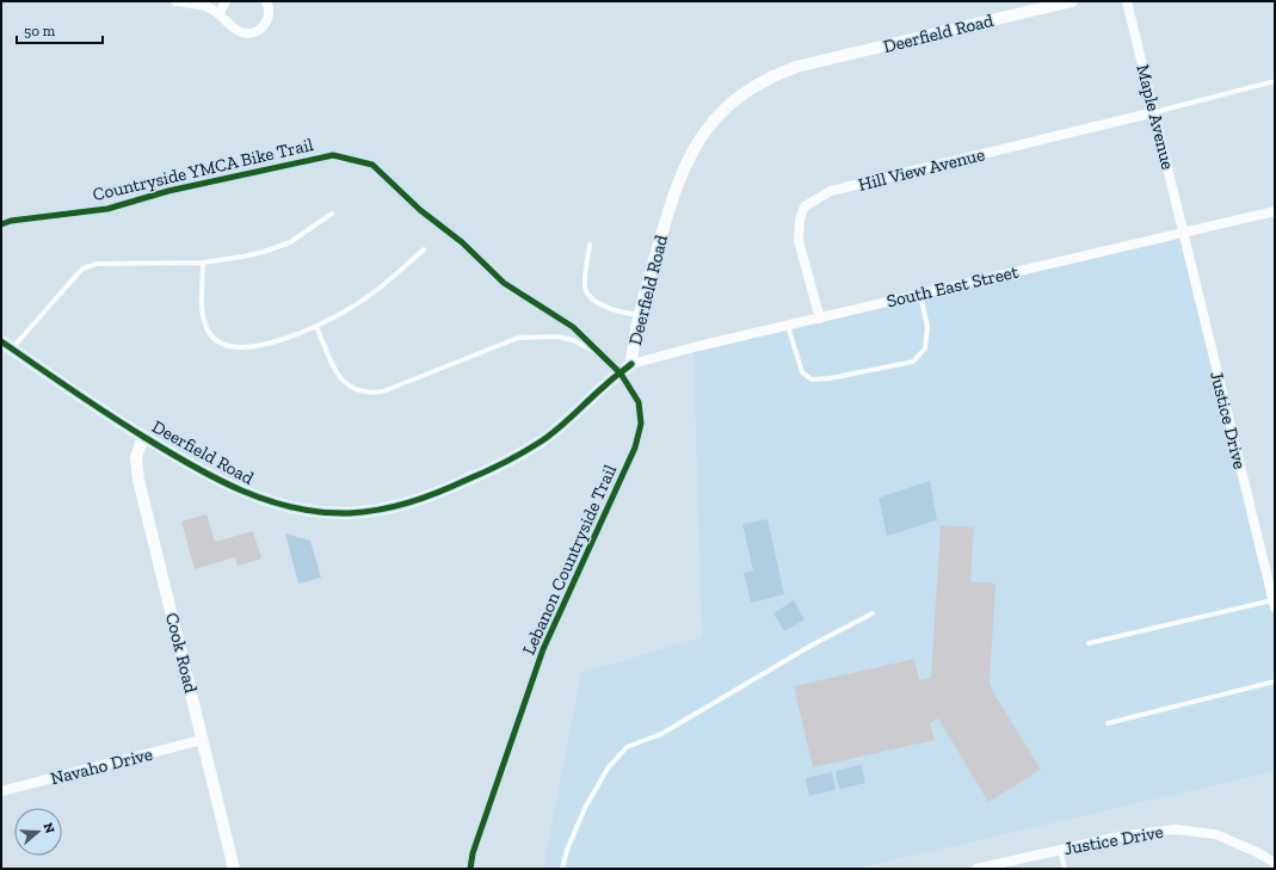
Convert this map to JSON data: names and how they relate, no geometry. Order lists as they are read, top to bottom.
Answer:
{
  "streets": {
    "street": [
      "Deerfield Road",
      "Maple Avenue",
      "Hill View Avenue",
      "South East Street",
      "Justice Drive",
      "Cook Road",
      "Navaho Drive"
    ],
    "cycle path": ["Countryside YMCA Bike Trail"]
  },
  "crossings": [
    ["Deerfield Road", "South East Street"],
    ["Deerfield Road", "Cook Road"],
    ["Maple Avenue", "Hill View Avenue"],
    ["Maple Avenue", "South East Street"],
    ["Maple Avenue", "Justice Drive"],
    ["Hill View Avenue", "South East Street"],
    ["South East Street", "Justice Drive"],
    ["Cook Road", "Navaho Drive"]
  ],
  "scale_bar": "50 m",
  "north": "right"
}
